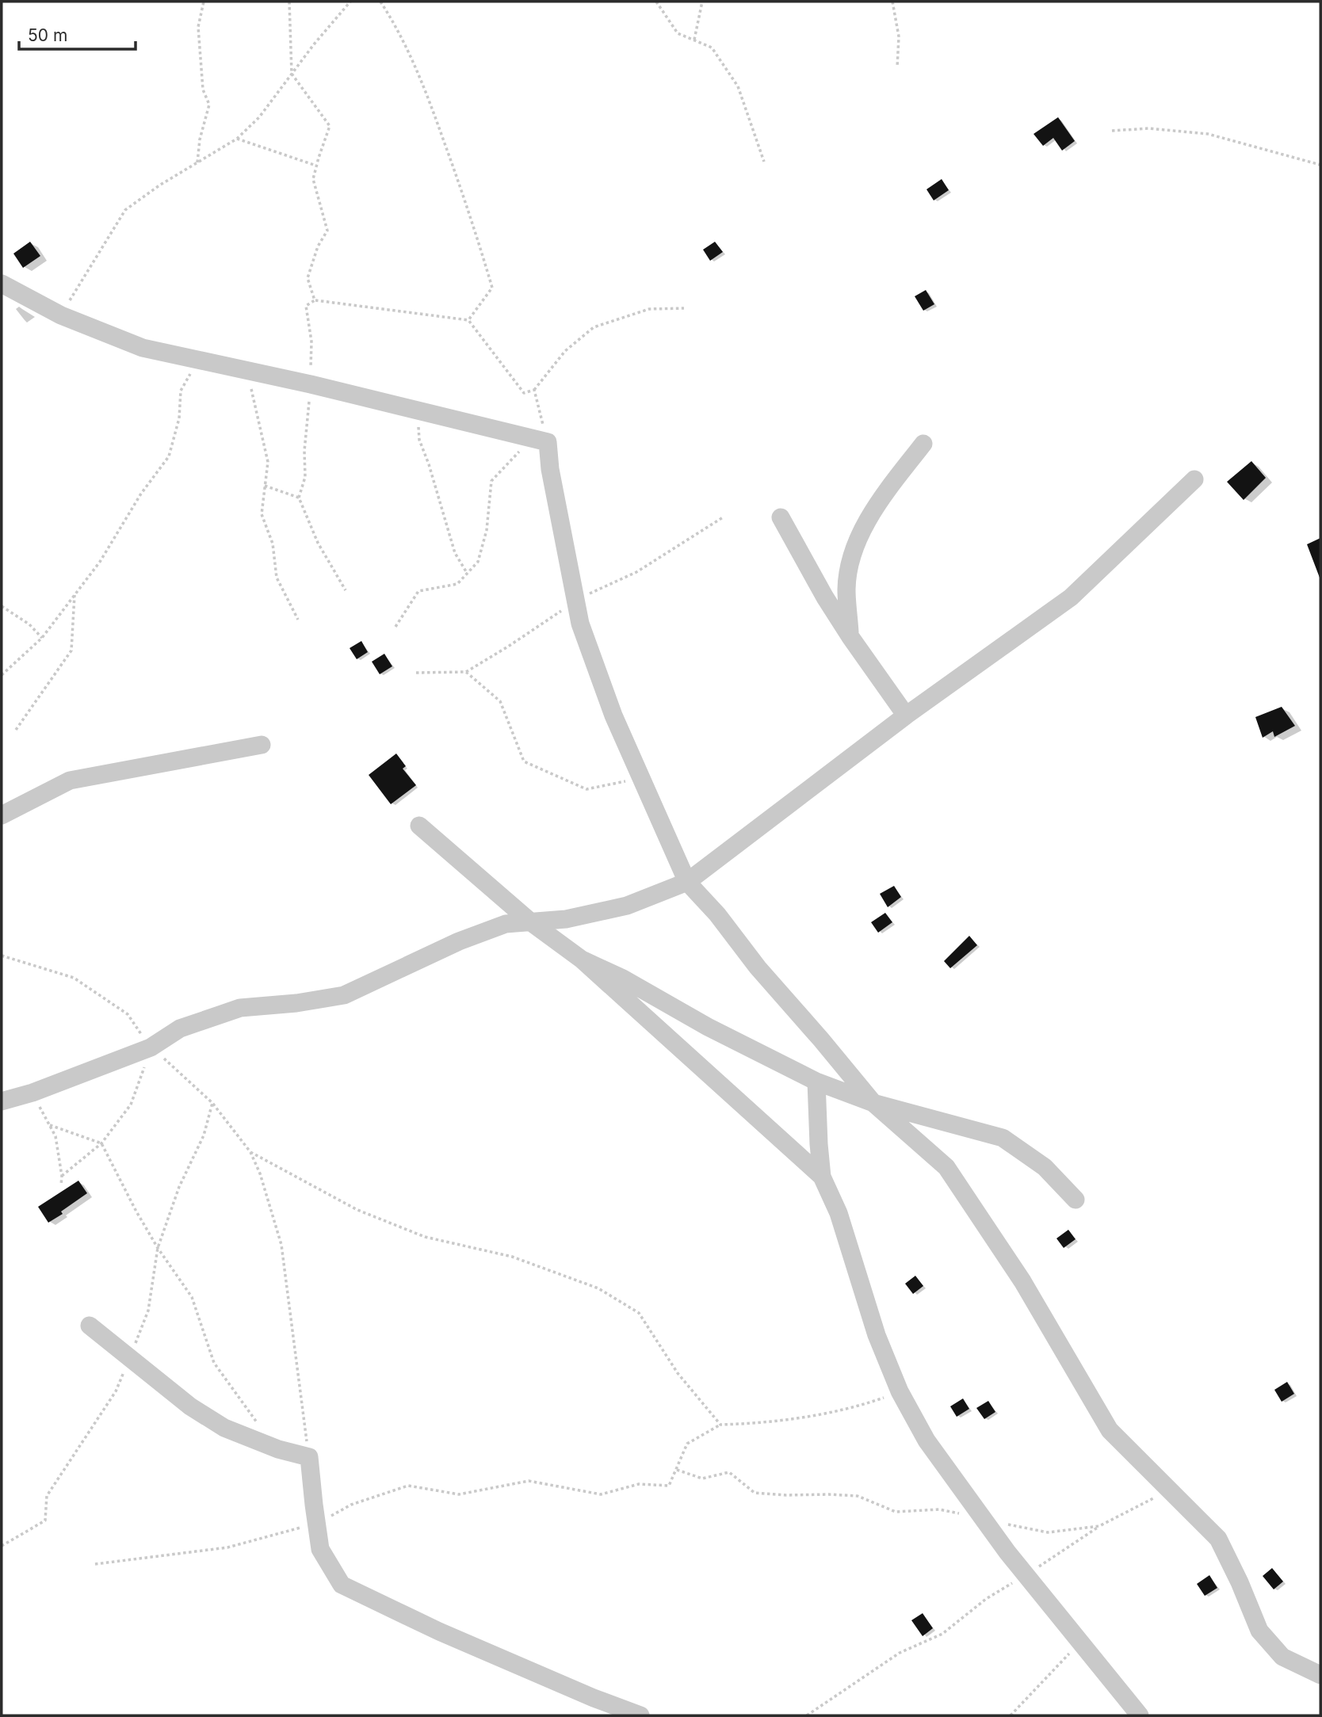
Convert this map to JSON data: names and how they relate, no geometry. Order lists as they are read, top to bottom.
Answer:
{
  "scale_bar": "50 m"
}
